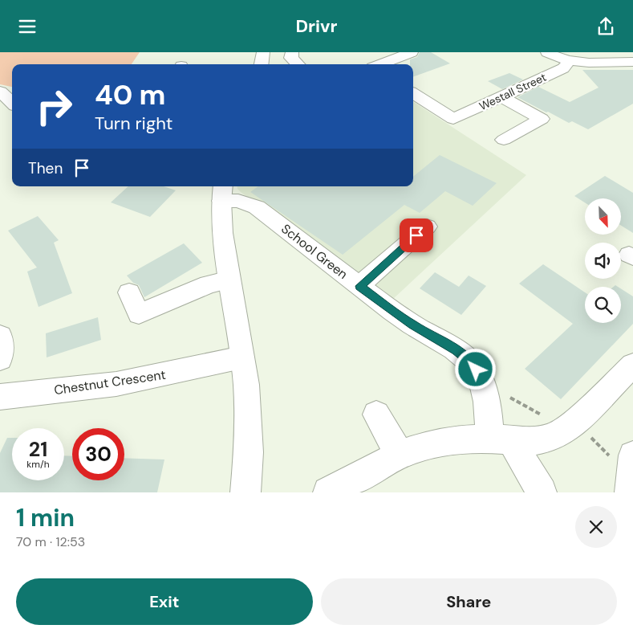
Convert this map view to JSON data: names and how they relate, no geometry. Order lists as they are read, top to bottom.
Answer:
{
  "streets": {
    "street": ["Westall Street", "School Green", "Chestnut Crescent"]
  },
  "crossings": [
    ["School Green", "Chestnut Crescent"]
  ],
  "north": "bottom right",
  "page": {
    "header": "Drivr",
    "turn": ["40 m", "Turn right"],
    "then": "Then",
    "speed": "21 km/h",
    "limit": "30",
    "heading": ["1 min", "70 m · 12:53"],
    "buttons": ["Exit", "Share"]
  }
}
